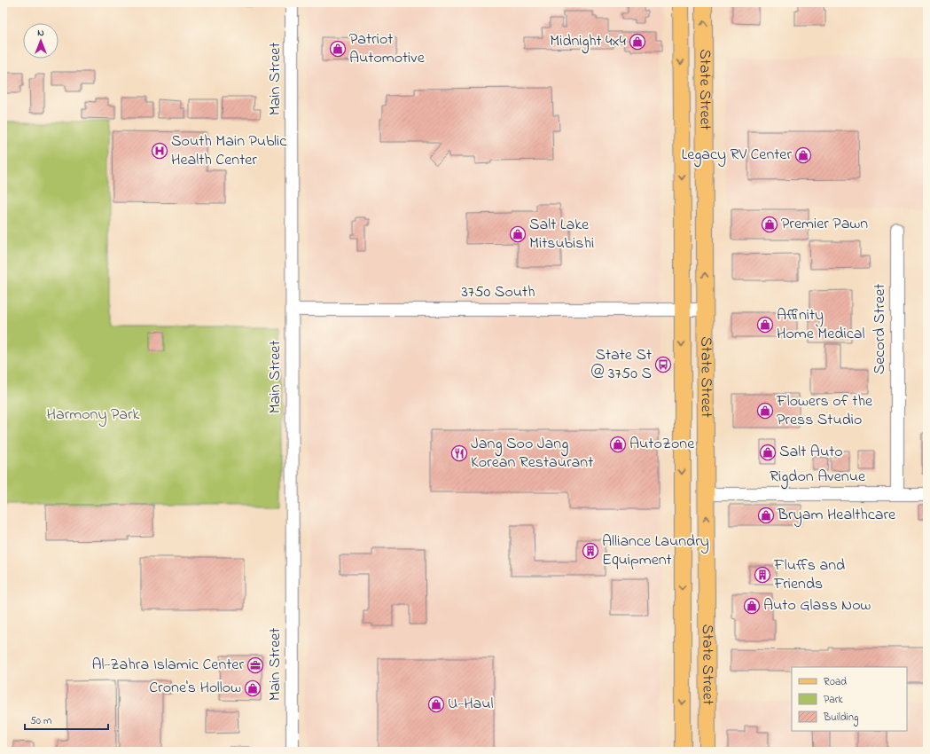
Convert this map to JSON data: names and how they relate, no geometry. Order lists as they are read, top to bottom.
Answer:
{
  "streets": {
    "main road": ["State Street"],
    "street": [
      "Main Street",
      "3750 South",
      "Secord Street",
      "Rigdon Avenue"
    ]
  },
  "crossings": [
    ["Main Street", "3750 South"],
    ["State Street", "3750 South"],
    ["State Street", "Rigdon Avenue"],
    ["Secord Street", "Rigdon Avenue"]
  ],
  "parks": ["Harmony Park"],
  "places": {
    "shop": [
      "Midnight 4x4",
      "Patriot Automotive",
      "Legacy RV Center",
      "Premier Pawn",
      "Salt Lake Mitsubishi",
      "Affinity Home Medical",
      "Flowers of the Press Studio",
      "AutoZone",
      "Salt Auto",
      "Bryam Healthcare",
      "Auto Glass Now",
      "Crone's Hollow",
      "U-Haul"
    ],
    "hospital": ["South Main Public Health Center"],
    "bus stop": ["State St @ 3750 S"],
    "restaurant": ["Jang Soo Jang Korean Restaurant"],
    "building": ["Alliance Laundry Equipment", "Fluffs and Friends"],
    "office": ["Al-Zahra Islamic Center"]
  },
  "legend": ["Road", "Park", "Building"],
  "scale_bar": "50 m",
  "north": "top"
}
